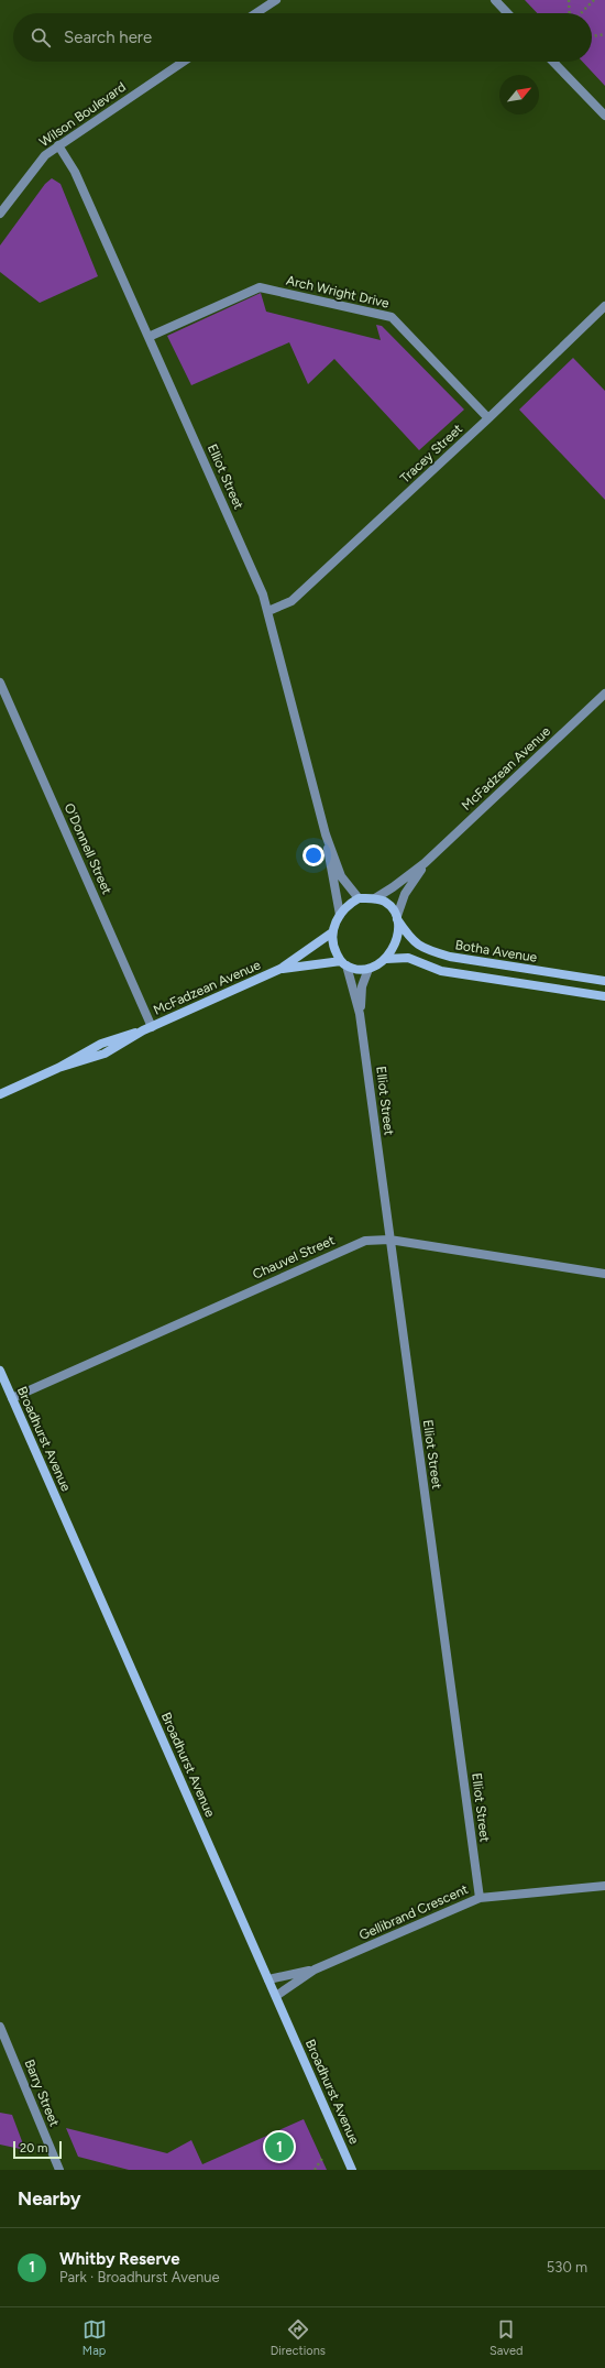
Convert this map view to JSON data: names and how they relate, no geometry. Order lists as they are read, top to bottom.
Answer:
{
  "streets": {
    "street": [
      "Wilson Boulevard",
      "Arch Wright Drive",
      "Tracey Street",
      "Elliot Street",
      "McFadzean Avenue",
      "O'Donnell Street",
      "Botha Avenue",
      "Chauvel Street",
      "Broadhurst Avenue",
      "Gellibrand Crescent",
      "Barry Street"
    ]
  },
  "crossings": [
    ["Wilson Boulevard", "Elliot Street"],
    ["Arch Wright Drive", "Tracey Street"],
    ["Arch Wright Drive", "Elliot Street"],
    ["Tracey Street", "Elliot Street"],
    ["Elliot Street", "McFadzean Avenue"],
    ["Elliot Street", "Botha Avenue"],
    ["Elliot Street", "Chauvel Street"],
    ["Elliot Street", "Gellibrand Crescent"],
    ["McFadzean Avenue", "O'Donnell Street"],
    ["McFadzean Avenue", "Botha Avenue"],
    ["Chauvel Street", "Broadhurst Avenue"],
    ["Broadhurst Avenue", "Gellibrand Crescent"]
  ],
  "scale_bar": "20 m",
  "north": "top right",
  "page": {
    "search": "Search here",
    "pins": "1",
    "scale": "20 m",
    "heading": "Nearby",
    "list": [
      {
        "mark": "1",
        "name": "Whitby Reserve",
        "note": "Park · Broadhurst Avenue",
        "value": "530 m"
      }
    ],
    "nav": ["Map", "Directions", "Saved"]
  }
}
